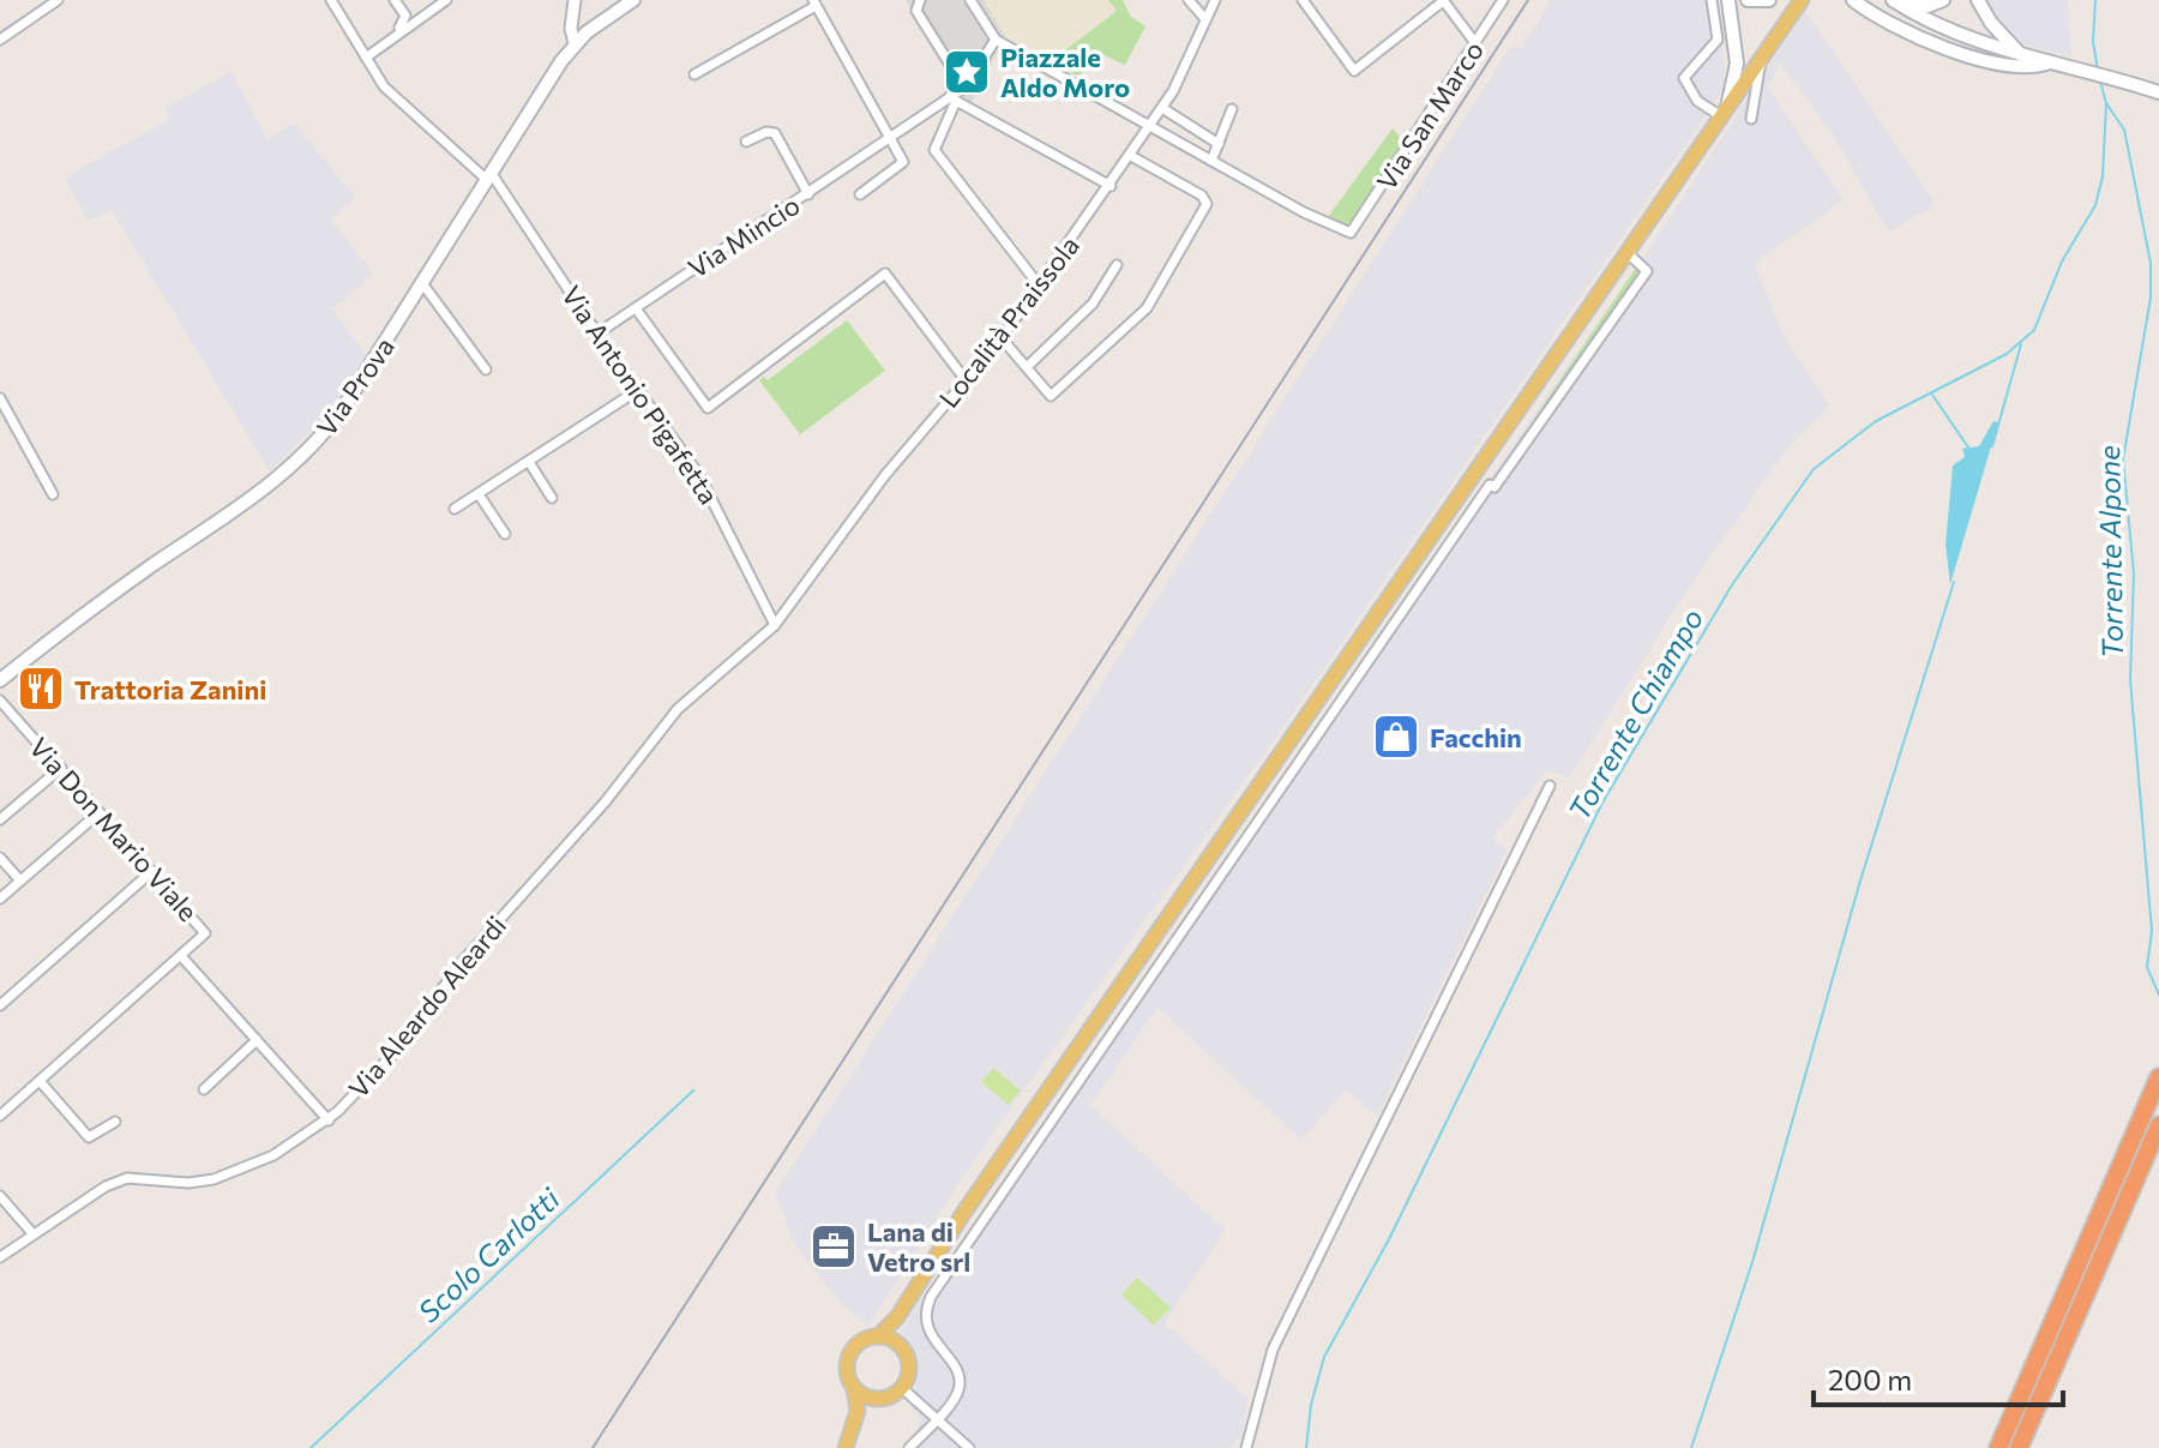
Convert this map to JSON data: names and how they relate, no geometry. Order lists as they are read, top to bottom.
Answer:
{
  "streets": {
    "main road": ["Via Prova"],
    "street": [
      "Via San Marco",
      "Via Mincio",
      "Località Praissola",
      "Via Antonio Pigafetta",
      "Via Don Mario Viale",
      "Via Aleardo Aleardi"
    ]
  },
  "crossings": [
    ["Via Mincio", "Via Antonio Pigafetta"],
    ["Località Praissola", "Via Antonio Pigafetta"],
    ["Località Praissola", "Via Aleardo Aleardi"],
    ["Via Prova", "Via Antonio Pigafetta"],
    ["Via Antonio Pigafetta", "Via Aleardo Aleardi"]
  ],
  "water": ["Torrente Alpone", "Torrente Chiampo", "Scolo Carlotti"],
  "places": {
    "place": ["Piazzale Aldo Moro"],
    "restaurant": ["Trattoria Zanini"],
    "shop": ["Facchin"],
    "office": ["Lana di Vetro srl"]
  },
  "scale_bar": "200 m"
}
